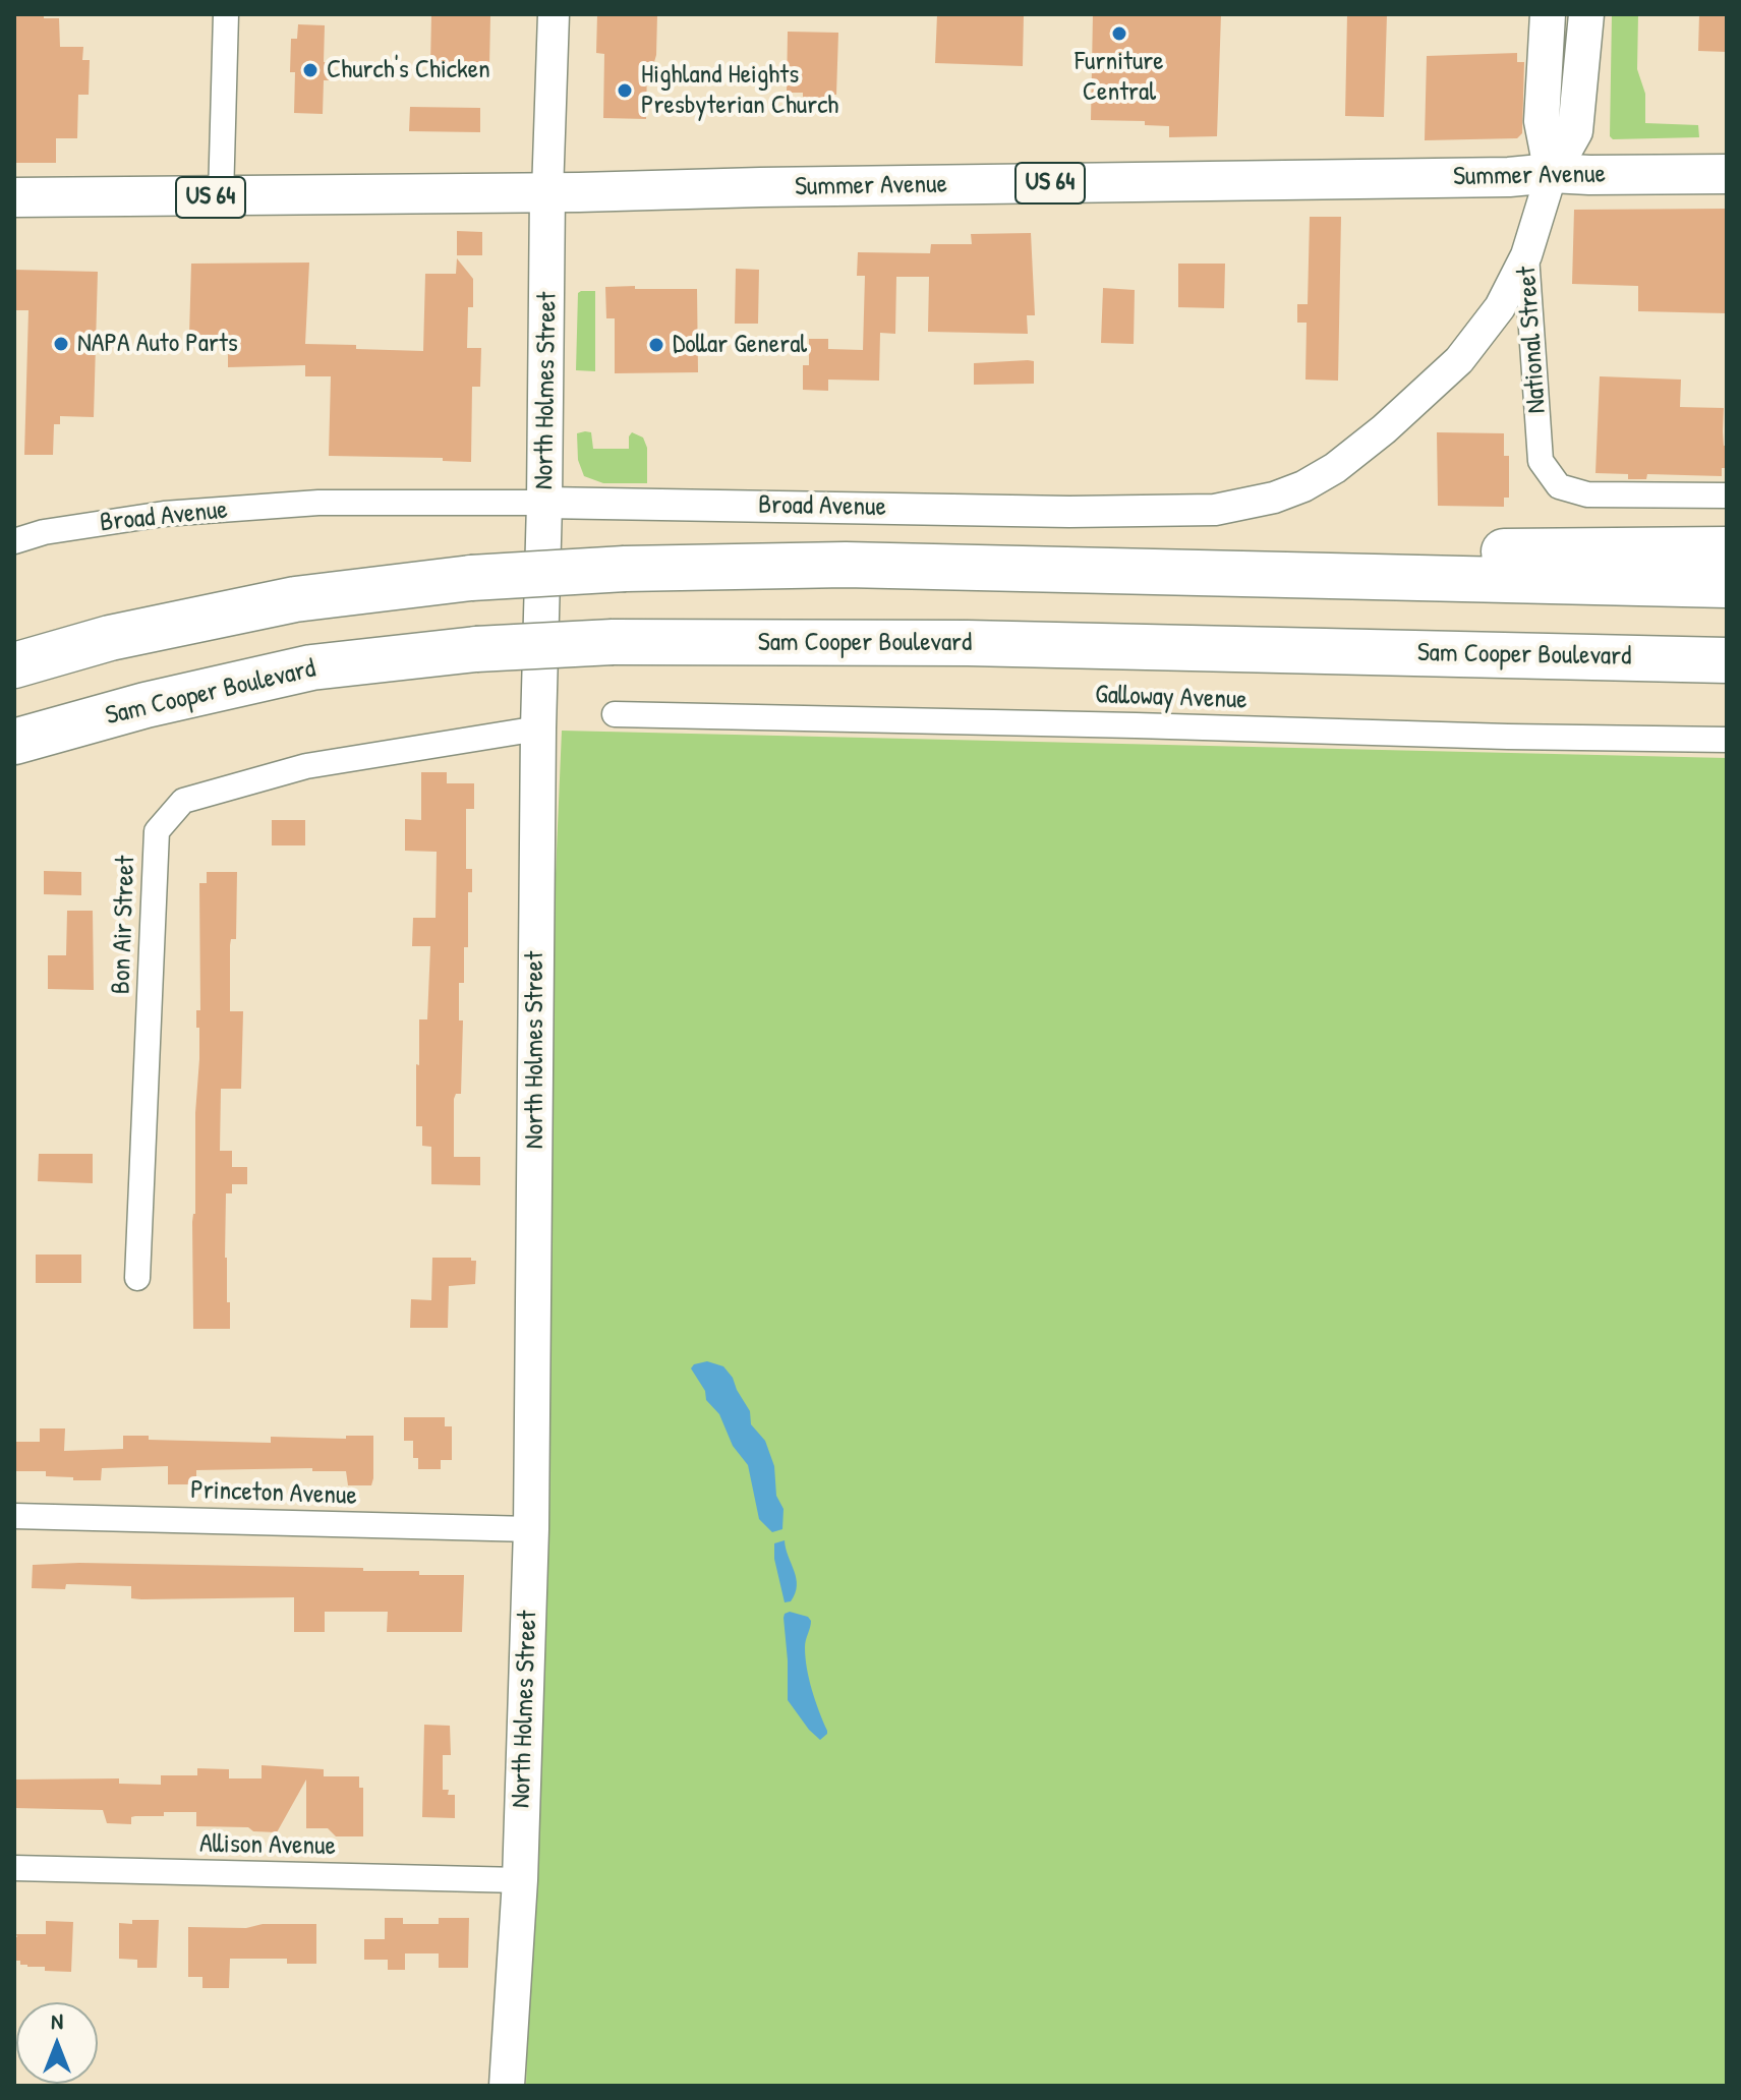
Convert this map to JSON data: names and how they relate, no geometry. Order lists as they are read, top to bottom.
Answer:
{
  "streets": {
    "highway": ["Sam Cooper Boulevard"],
    "main road": [
      "Summer Avenue",
      "US 64",
      "National Street",
      "North Holmes Street"
    ],
    "street": [
      "Broad Avenue",
      "Galloway Avenue",
      "Bon Air Street",
      "Princeton Avenue",
      "Allison Avenue"
    ]
  },
  "crossings": [
    ["Summer Avenue", "National Street"],
    ["Summer Avenue", "North Holmes Street"],
    ["National Street", "Broad Avenue"],
    ["North Holmes Street", "Broad Avenue"],
    ["North Holmes Street", "Bon Air Street"],
    ["North Holmes Street", "Princeton Avenue"],
    ["North Holmes Street", "Allison Avenue"]
  ],
  "places": [
    "Furniture Central",
    "Church's Chicken",
    "Highland Heights Presbyterian Church",
    "NAPA Auto Parts",
    "Dollar General"
  ],
  "north": "top"
}
